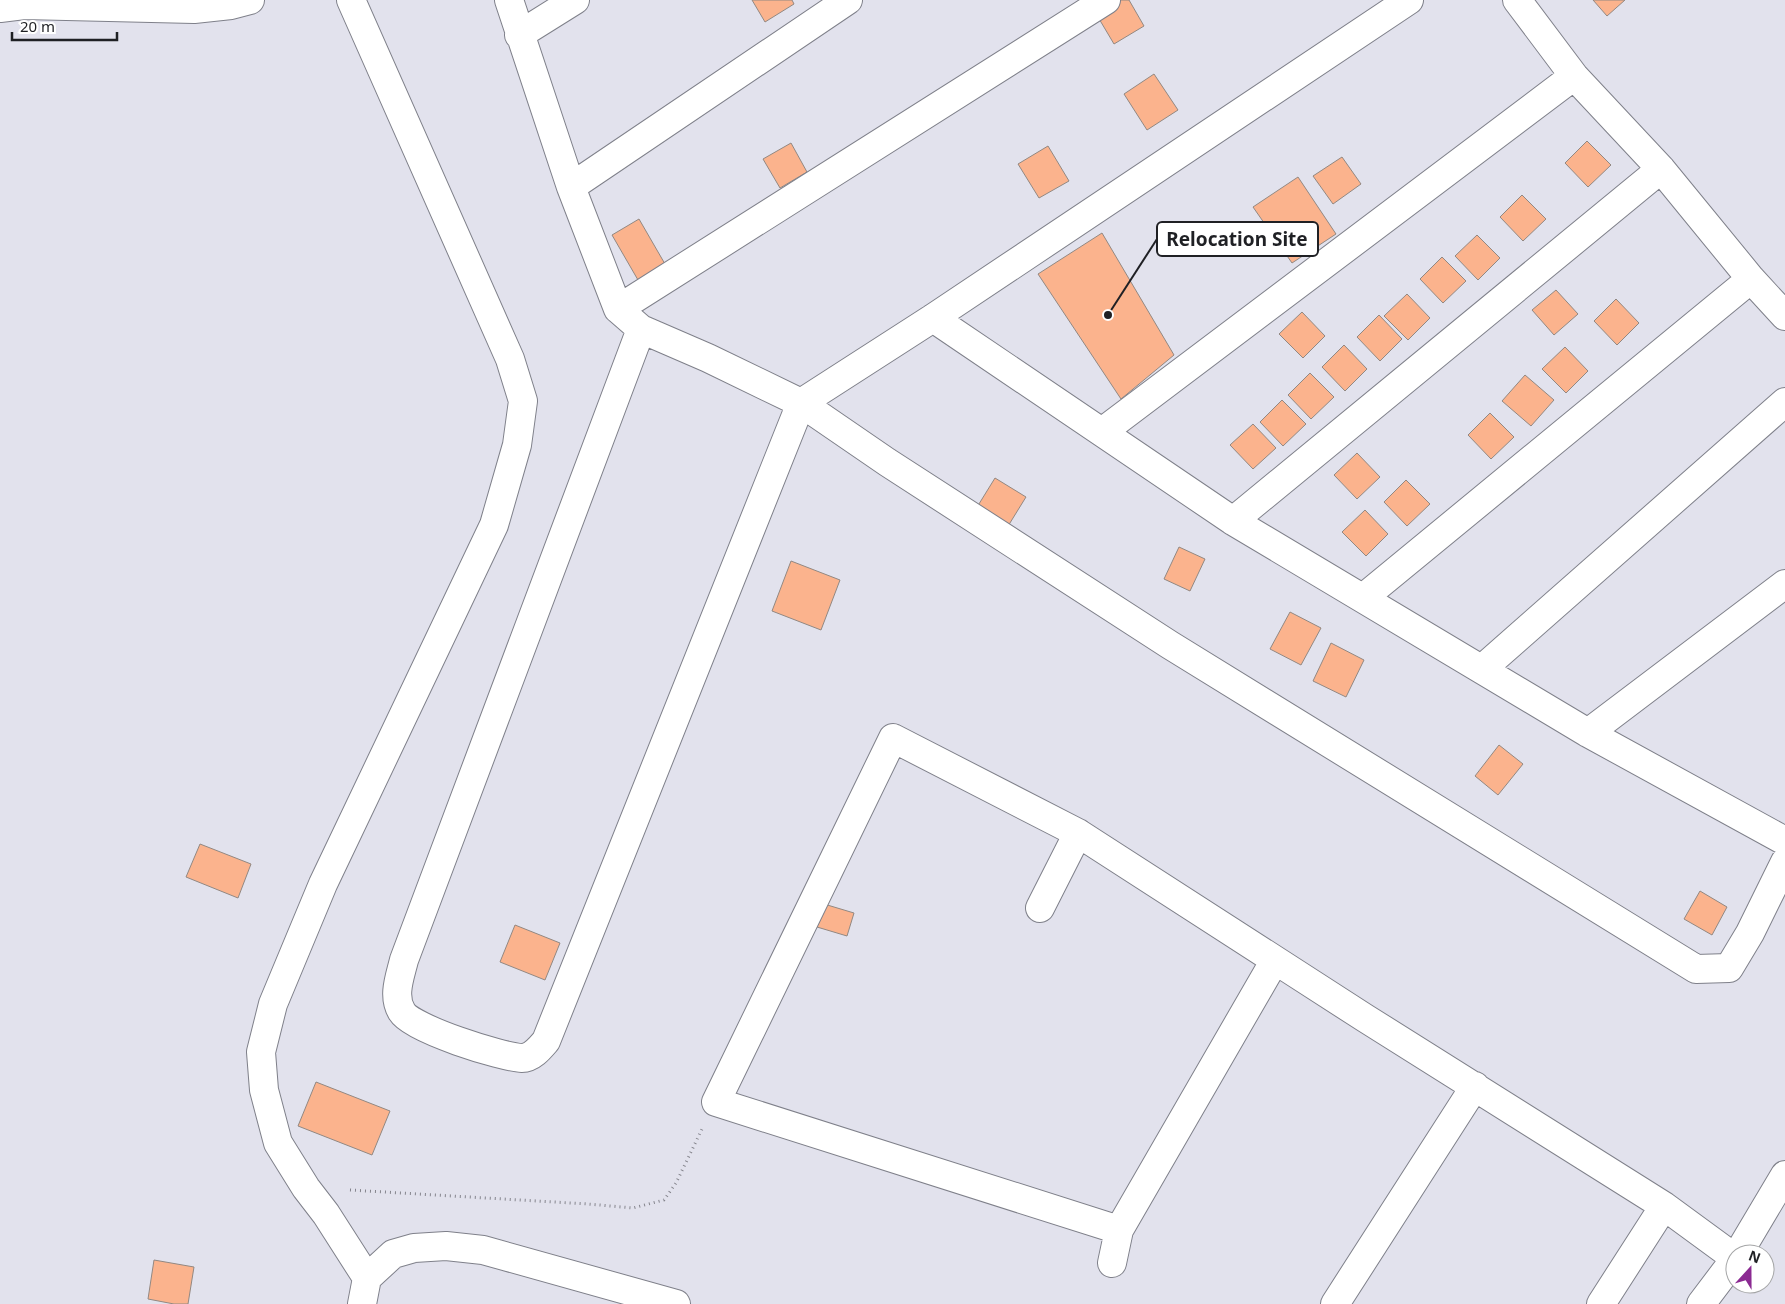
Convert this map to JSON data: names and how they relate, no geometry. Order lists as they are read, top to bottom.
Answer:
{
  "places": ["Relocation Site"],
  "scale_bar": "20 m",
  "north": "top"
}
